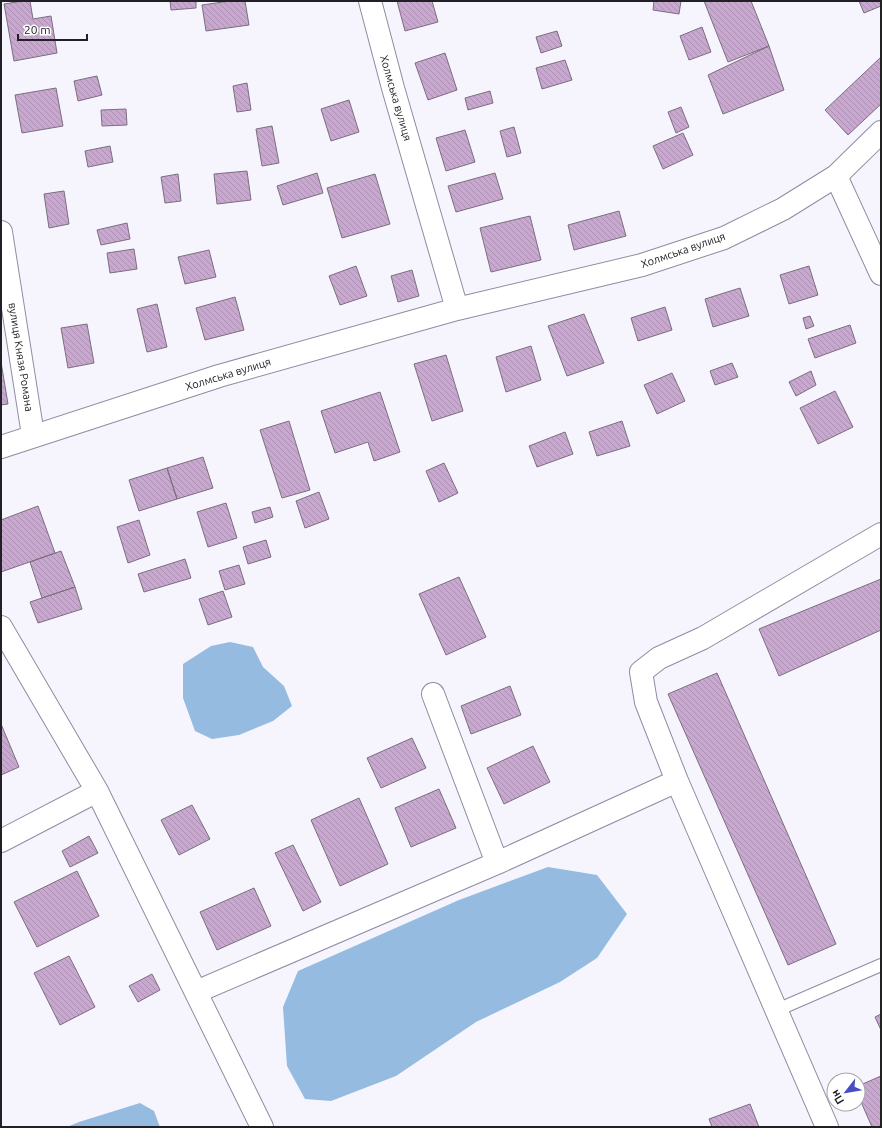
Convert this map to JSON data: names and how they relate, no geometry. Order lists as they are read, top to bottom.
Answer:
{
  "streets": {
    "street": ["Холмська вулиця", "вулиця Князя Романа"]
  },
  "crossings": [
    ["Холмська вулиця", "вулиця Князя Романа"]
  ],
  "scale_bar": "20 m",
  "north": "bottom left"
}
